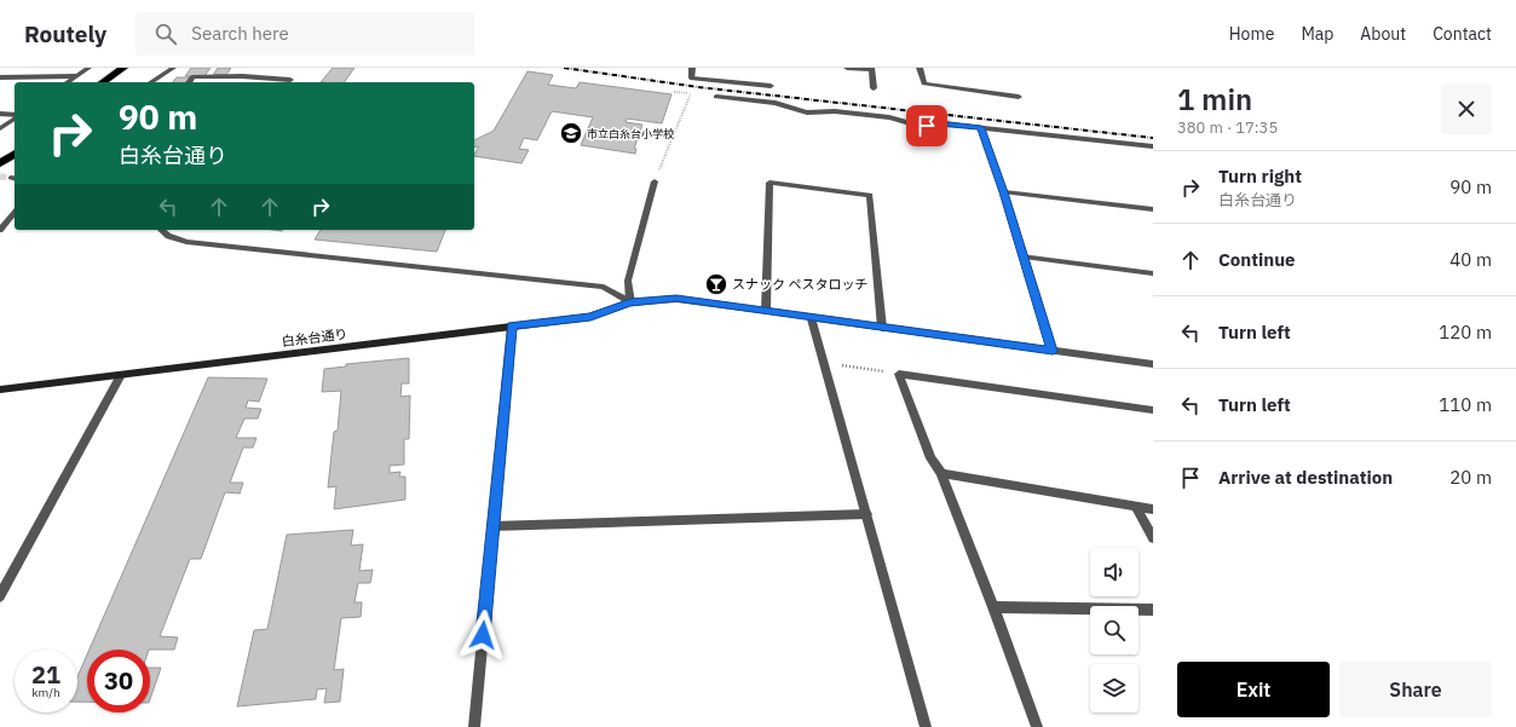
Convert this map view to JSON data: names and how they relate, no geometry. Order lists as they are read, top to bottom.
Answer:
{
  "streets": {
    "street": ["白糸台通り"]
  },
  "places": {
    "school or university": ["市立白糸台小学校"],
    "bar": ["スナック ペスタロッチ"]
  },
  "page": {
    "header": "Routely",
    "search": "Search here",
    "nav": [
      "Home",
      "Map",
      "About",
      "Contact"
    ],
    "heading": ["1 min", "380 m · 17:35"],
    "turn": ["90 m", "白糸台通り"],
    "list": [
      {
        "name": "Turn right",
        "note": "白糸台通り",
        "value": "90 m"
      },
      {
        "name": "Continue",
        "value": "40 m"
      },
      {
        "name": "Turn left",
        "value": "120 m"
      },
      {
        "name": "Turn left",
        "value": "110 m"
      },
      {
        "name": "Arrive at destination",
        "value": "20 m"
      }
    ],
    "speed": "21 km/h",
    "limit": "30",
    "buttons": ["Exit", "Share"]
  }
}
